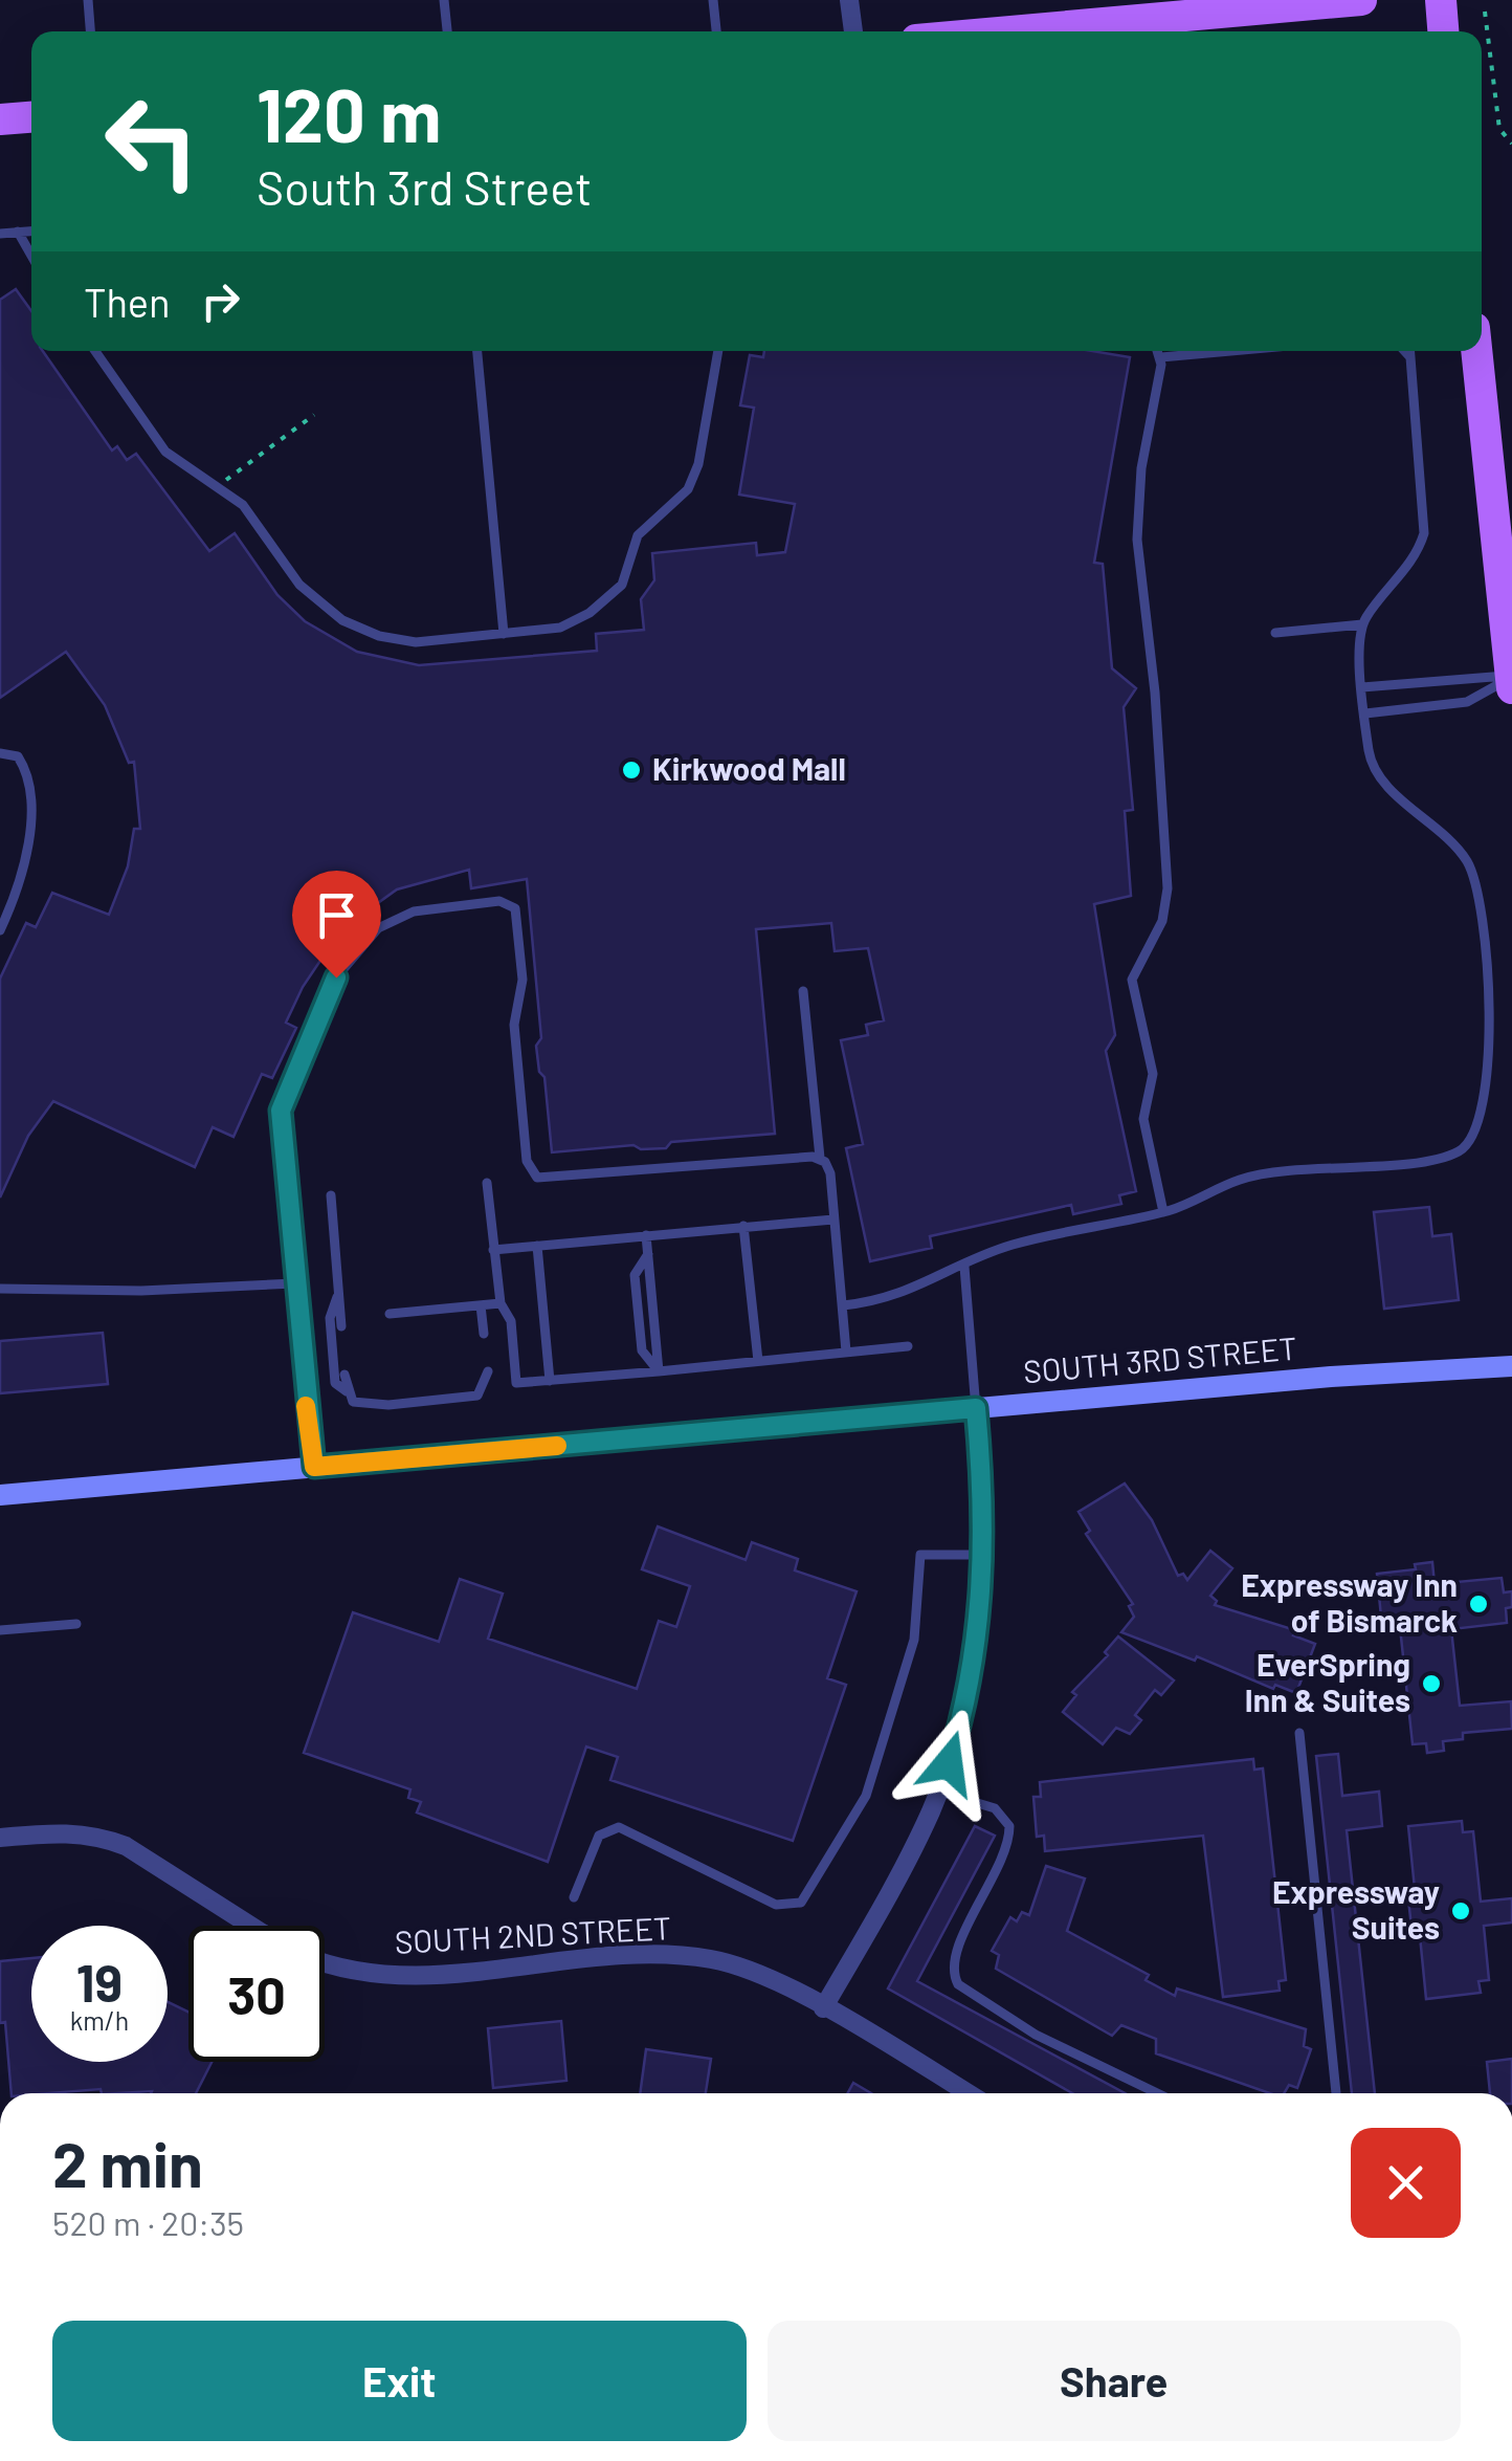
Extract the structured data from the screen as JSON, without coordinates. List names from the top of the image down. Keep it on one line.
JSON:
{"streets":{"street":["SOUTH 3RD STREET","SOUTH 2ND STREET"]},"places":["Kirkwood Mall","Expressway Inn of Bismarck","EverSpring Inn & Suites","Expressway Suites"],"page":{"turn":["120 m","South 3rd Street"],"then":"Then","speed":"19 km/h","limit":"30","heading":["2 min","520 m · 20:35"],"buttons":["Exit","Share"]}}
